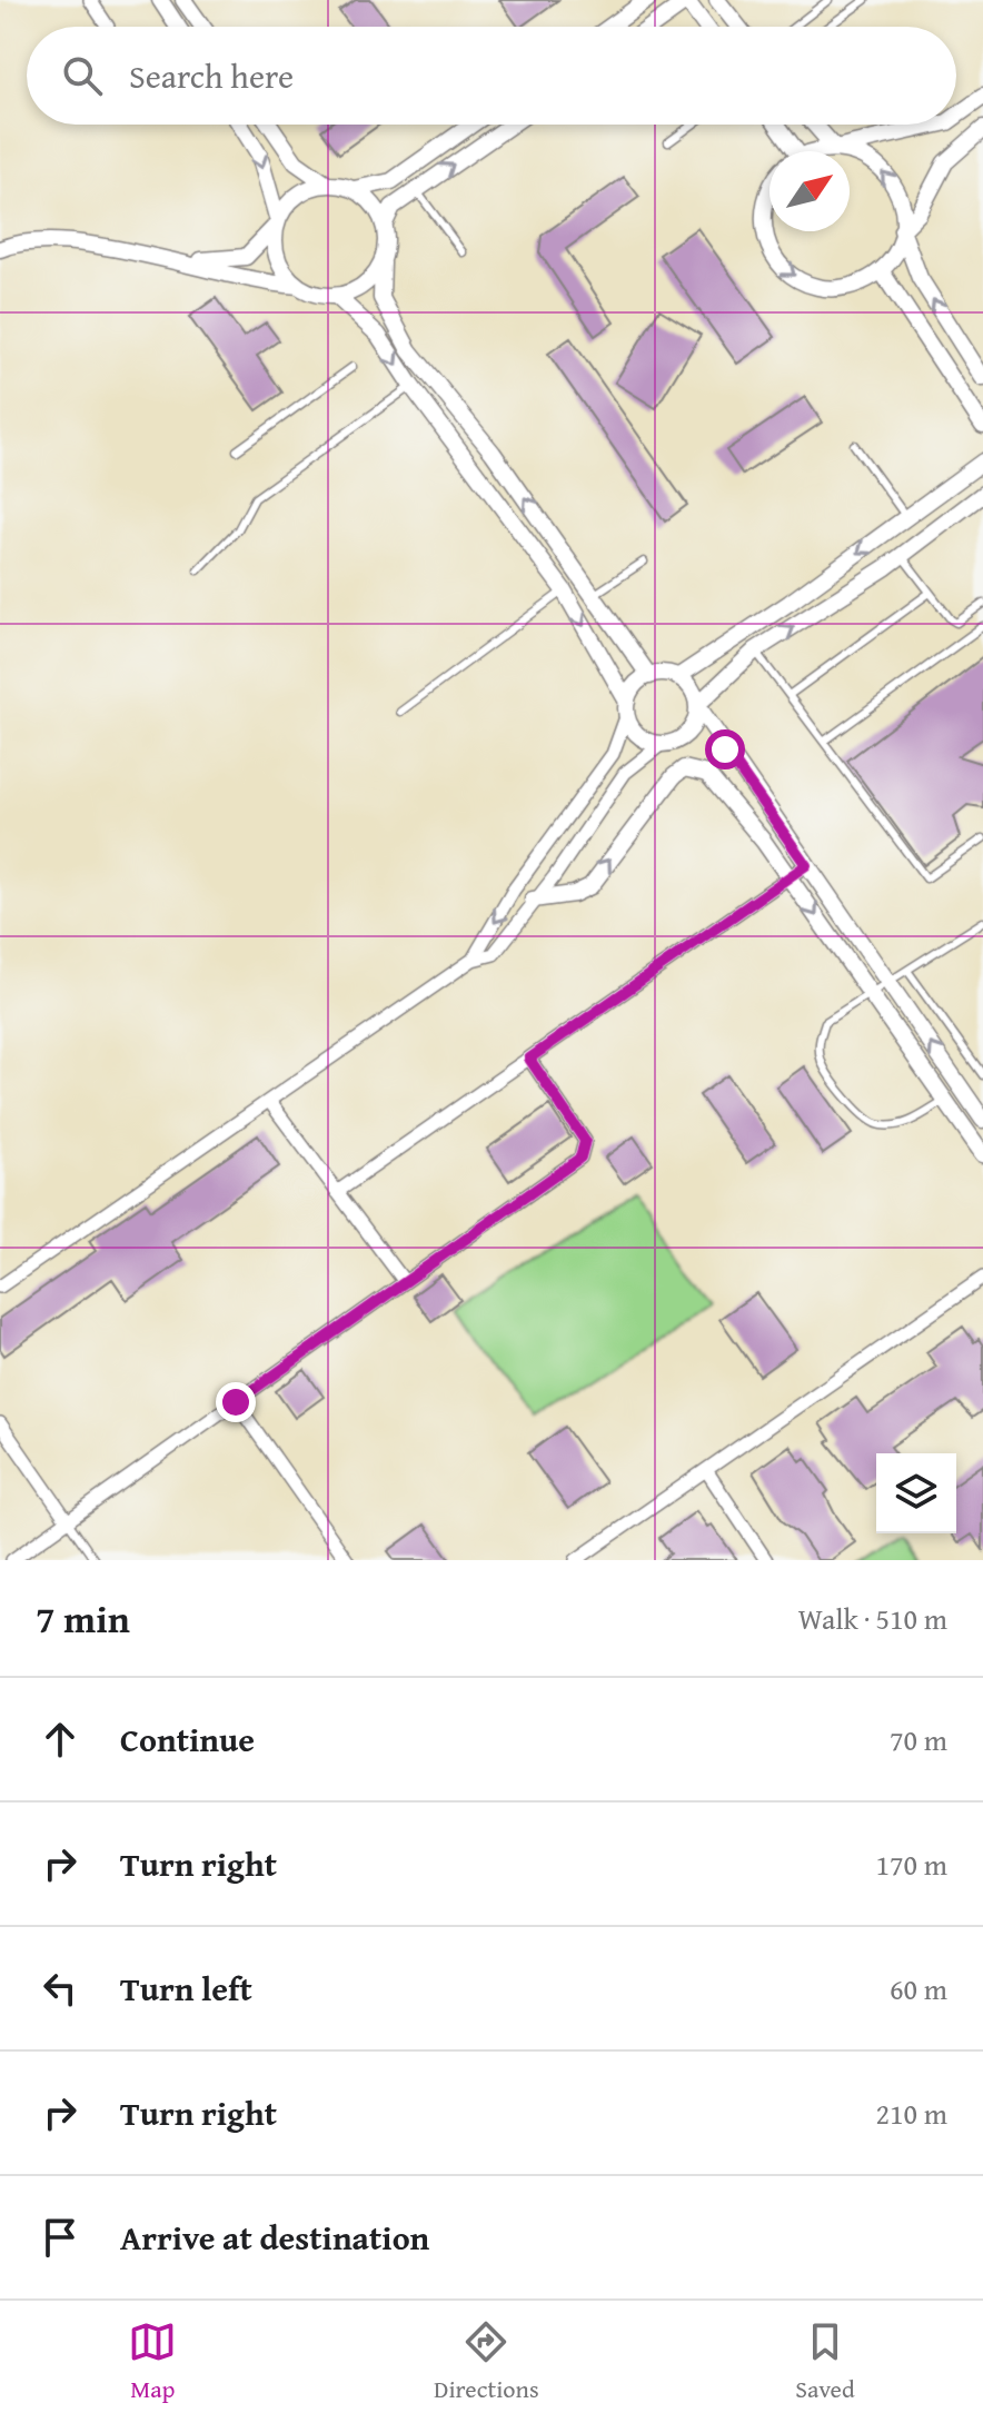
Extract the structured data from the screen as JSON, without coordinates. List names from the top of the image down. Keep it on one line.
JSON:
{"north":"top right","page":{"search":"Search here","heading":["7 min","Walk · 510 m"],"list":[["Continue","70 m"],["Turn right","170 m"],["Turn left","60 m"],["Turn right","210 m"],"Arrive at destination"],"nav":["Map","Directions","Saved"]}}
